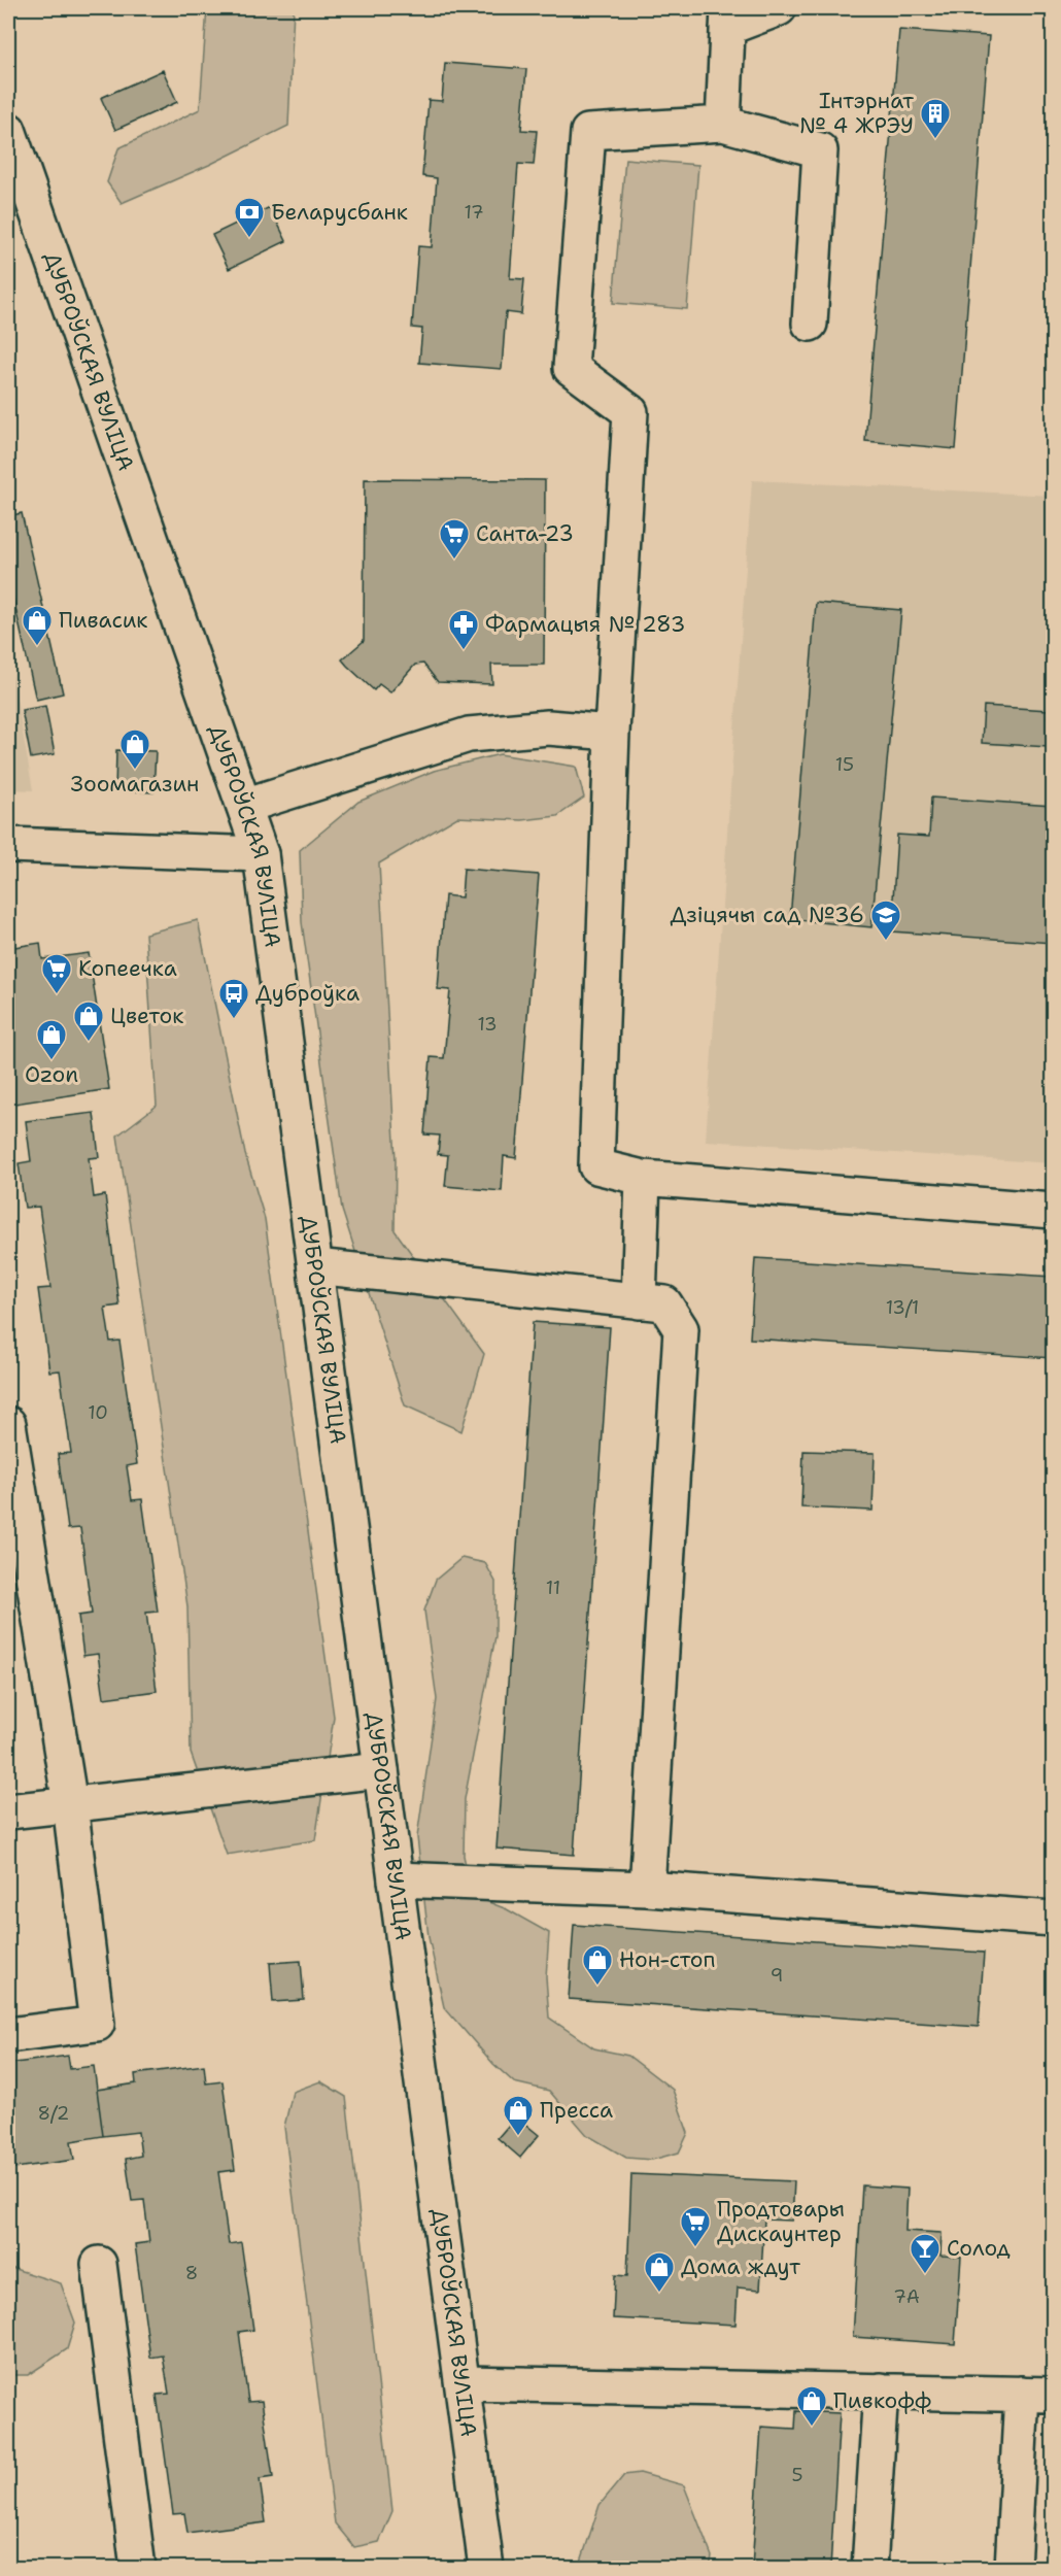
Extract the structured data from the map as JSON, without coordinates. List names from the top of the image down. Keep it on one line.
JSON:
{"streets":{"main road":["ДУБРОЎСКАЯ ВУЛІЦА"]},"places":{"building":["Інтэрнат № 4 ЖРЭУ"],"bank":["Беларусбанк"],"supermarket":["Санта-23","Копеечка","Продтовары Дискаунтер"],"shop":["Пивасик","Зоомагазин","Цветок","Ozon","Нон-стоп","Пресса","Дома ждут","Пивкофф"],"pharmacy":["Фармацыя № 283"],"school or university":["Дзіцячы сад №36"],"bus stop":["Дуброўка"],"bar":["Солод"]},"house_numbers":["17","15","13","13/1","10","11","9","8/2","8","7А","5"]}
